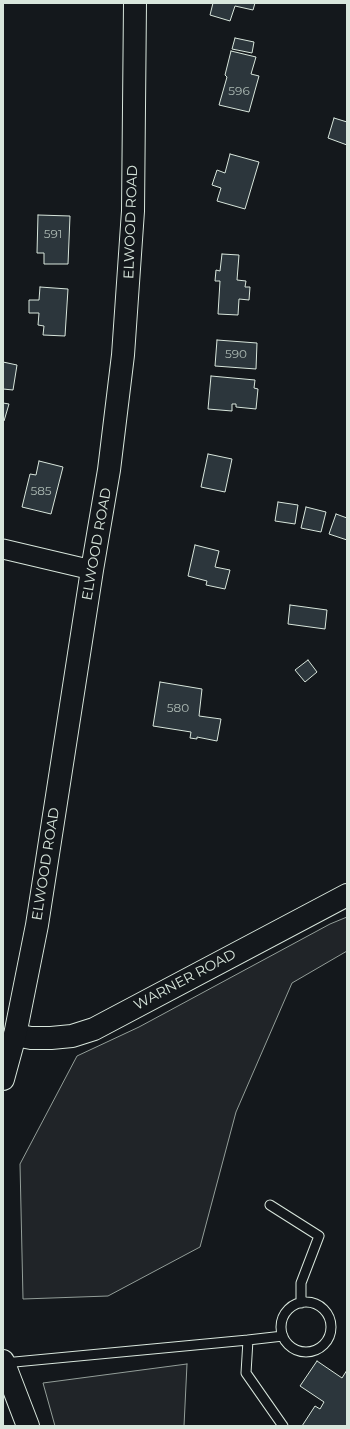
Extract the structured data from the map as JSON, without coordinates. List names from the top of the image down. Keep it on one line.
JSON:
{"streets":{"main road":["ELWOOD ROAD","WARNER ROAD"]},"crossings":[["ELWOOD ROAD","WARNER ROAD"]],"house_numbers":["596","591","590","585","580"]}
